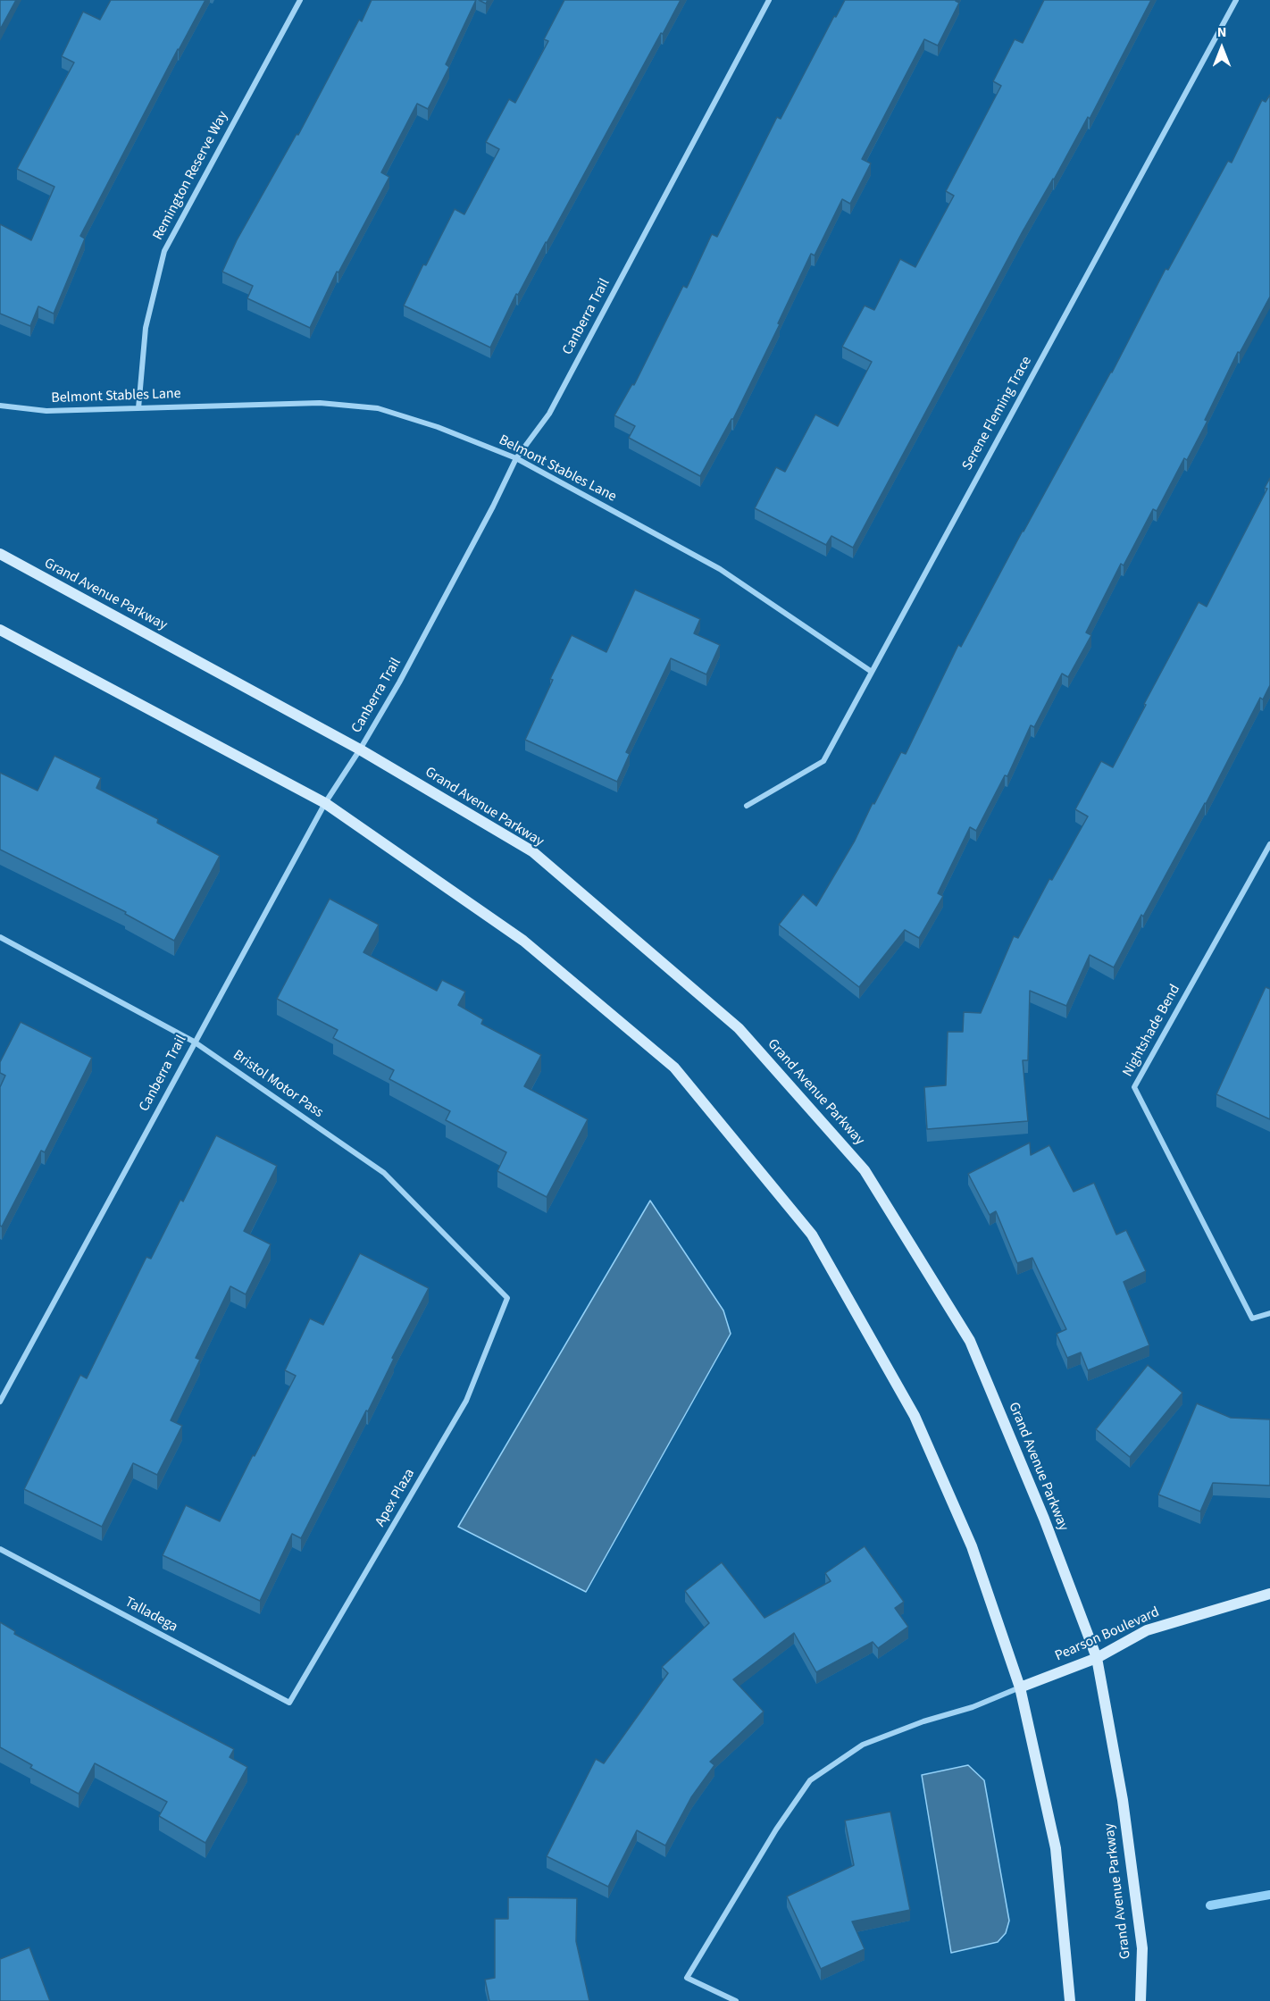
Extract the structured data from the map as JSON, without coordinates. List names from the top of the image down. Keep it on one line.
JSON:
{"streets":{"street":["Remington Reserve Way","Canberra Trail","Belmont Stables Lane","Serene Fleming Trace","Grand Avenue Parkway","Nightshade Bend","Bristol Motor Pass","Apex Plaza","Talladega","Pearson Boulevard"]},"crossings":[["Remington Reserve Way","Belmont Stables Lane"],["Canberra Trail","Belmont Stables Lane"],["Canberra Trail","Grand Avenue Parkway"],["Canberra Trail","Bristol Motor Pass"],["Belmont Stables Lane","Serene Fleming Trace"],["Grand Avenue Parkway","Pearson Boulevard"],["Bristol Motor Pass","Apex Plaza"],["Apex Plaza","Talladega"]],"north":"top"}
